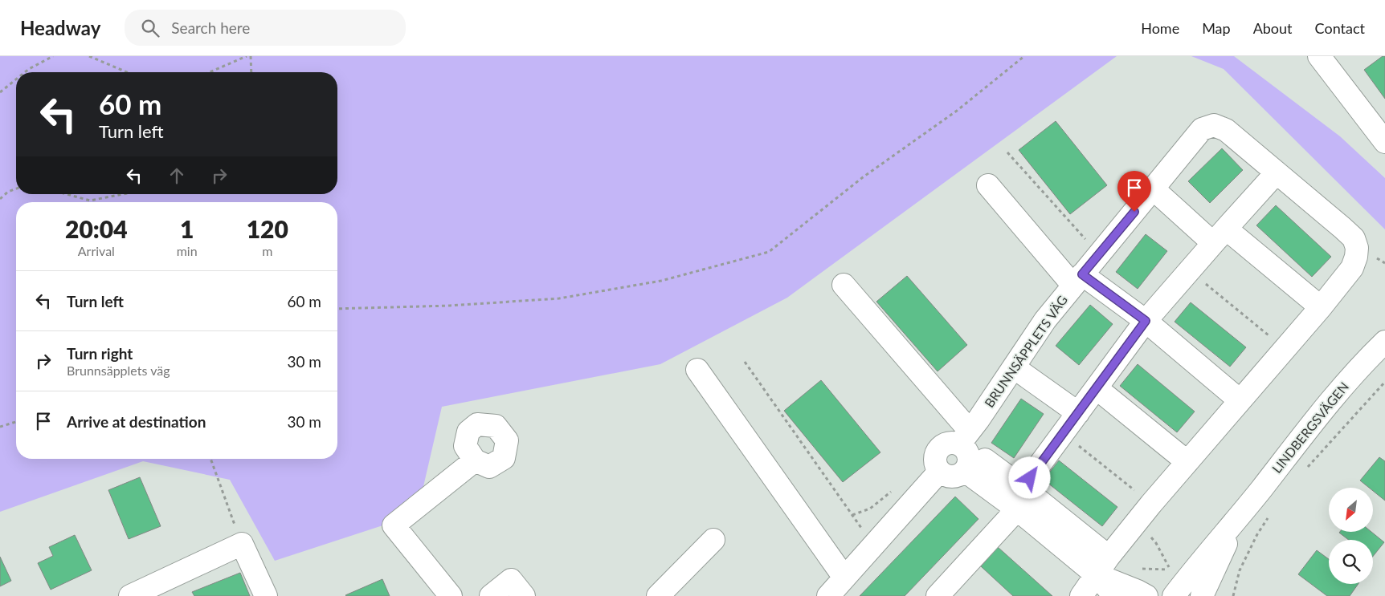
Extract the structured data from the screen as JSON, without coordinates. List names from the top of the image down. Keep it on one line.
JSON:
{"streets":{"street":["BRUNNSÄPPLETS VÄG","LINDBERGSVÄGEN"]},"north":"bottom left","page":{"header":"Headway","search":"Search here","nav":["Home","Map","About","Contact"],"turn":["60 m","Turn left"],"eta":["20:04","Arrival","1","min","120","m"],"list":[{"name":"Turn left","value":"60 m"},{"name":"Turn right","note":"Brunnsäpplets väg","value":"30 m"},{"name":"Arrive at destination","value":"30 m"}]}}
